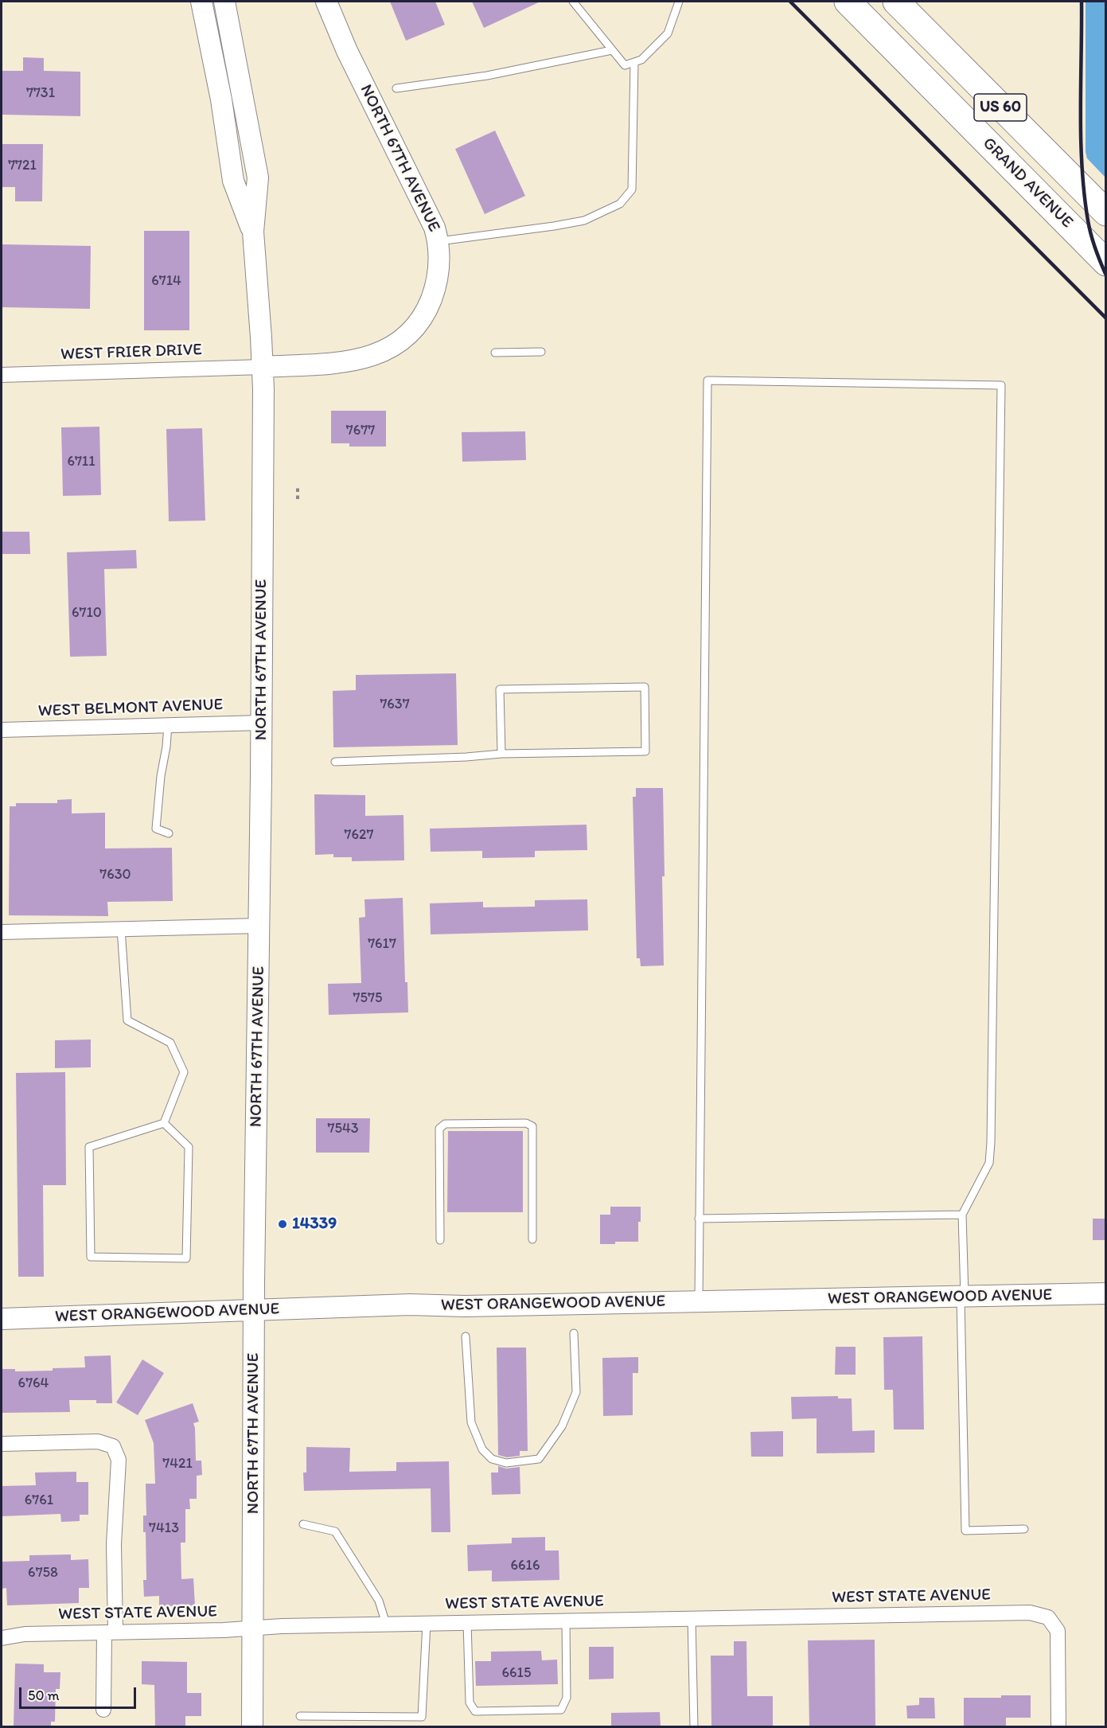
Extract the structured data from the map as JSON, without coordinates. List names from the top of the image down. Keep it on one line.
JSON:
{"streets":{"highway":["US 60","GRAND AVENUE"],"main road":["NORTH 67TH AVENUE","WEST ORANGEWOOD AVENUE"],"street":["WEST FRIER DRIVE","WEST BELMONT AVENUE","WEST STATE AVENUE"]},"crossings":[["NORTH 67TH AVENUE","WEST FRIER DRIVE"],["NORTH 67TH AVENUE","WEST BELMONT AVENUE"],["NORTH 67TH AVENUE","WEST ORANGEWOOD AVENUE"],["NORTH 67TH AVENUE","WEST STATE AVENUE"]],"places":["14339"],"house_numbers":["7731","7721","6714","7677","6711","6710","7637","7627","7630","7617","7575","7543","6764","7421","6761","7413","6616","6758","6615"],"scale_bar":"50 m"}
